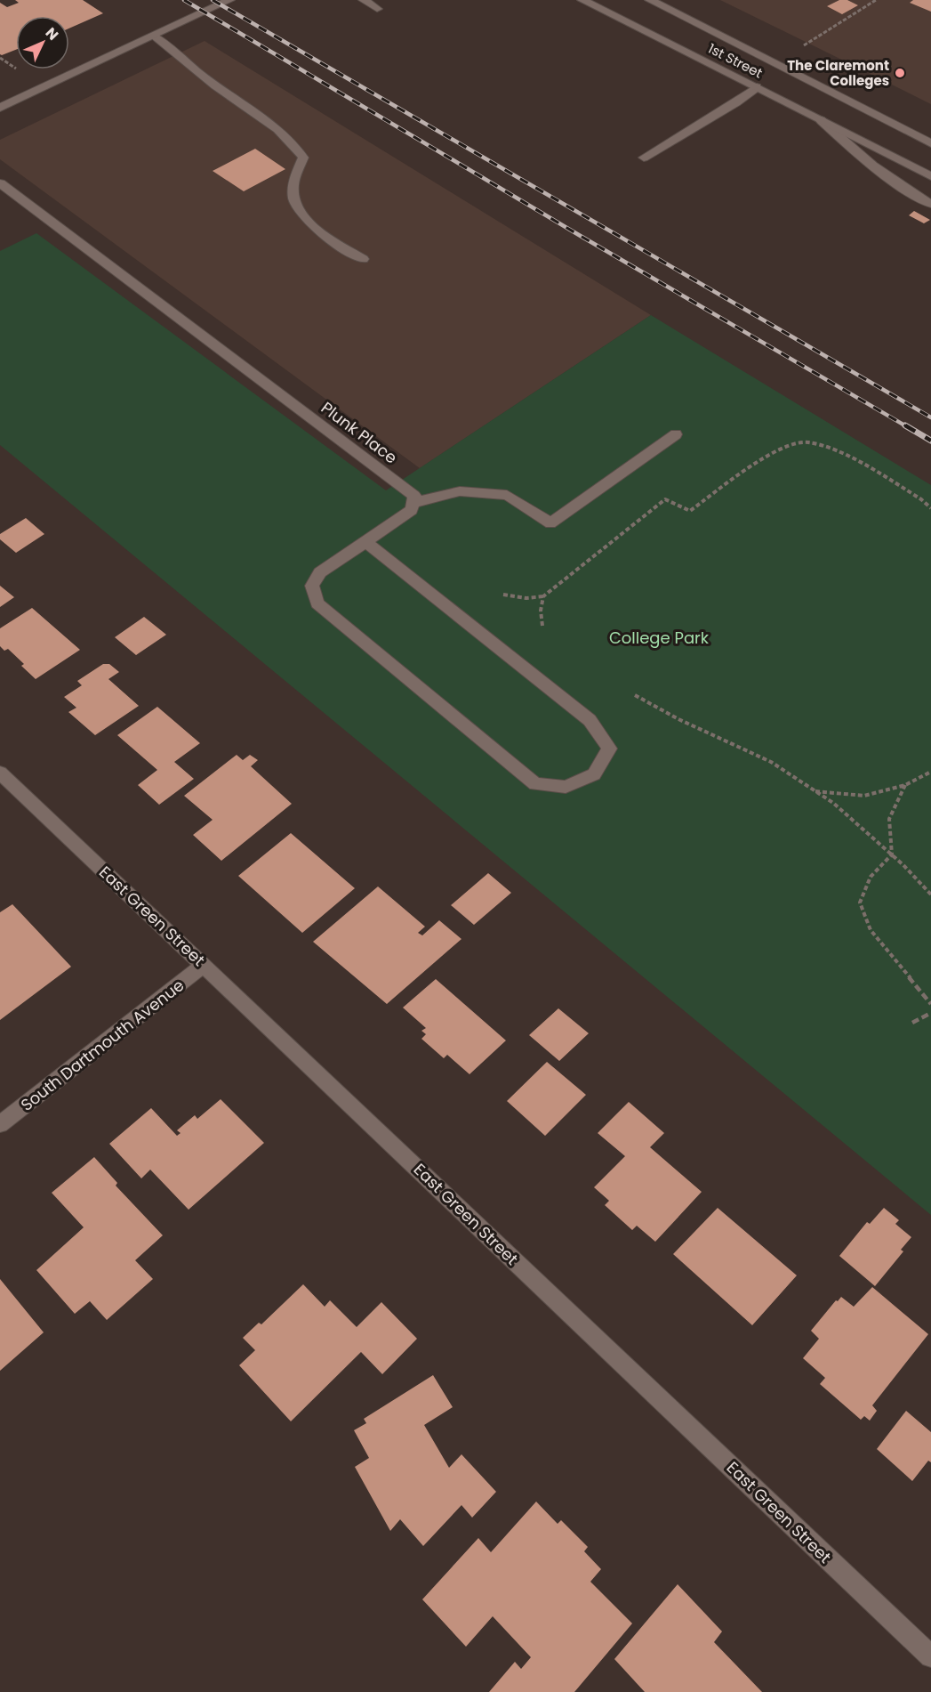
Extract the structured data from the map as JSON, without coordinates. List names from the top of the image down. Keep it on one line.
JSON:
{"streets":{"street":["1st Street","Plunk Place","East Green Street","South Dartmouth Avenue"]},"crossings":[["East Green Street","South Dartmouth Avenue"]],"parks":["College Park"],"places":["The Claremont Colleges"],"north":"top right"}
